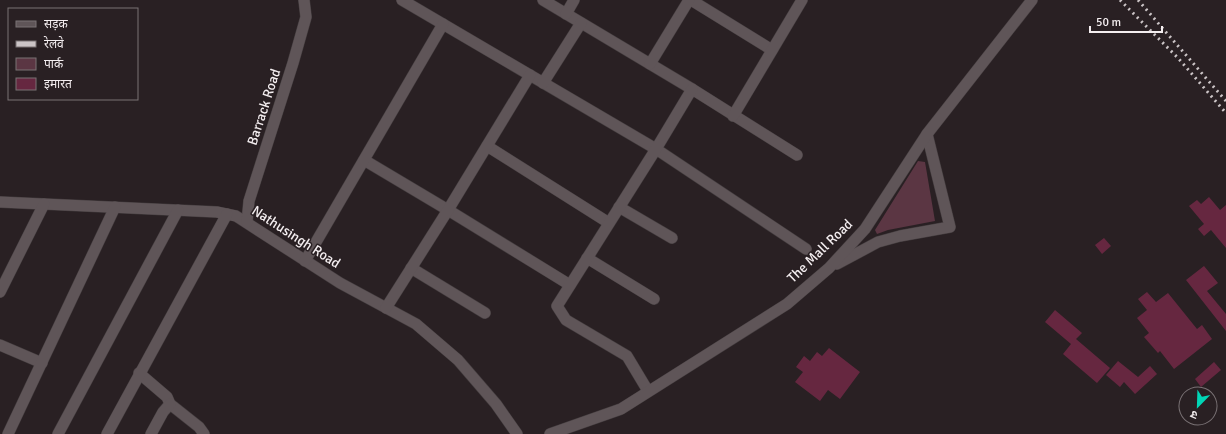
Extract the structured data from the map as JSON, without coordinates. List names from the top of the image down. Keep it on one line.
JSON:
{"streets":{"street":["Barrack Road","Nathusingh Road","The Mall Road"]},"crossings":[["Barrack Road","Nathusingh Road"]],"legend":["सड़क","रेलवे","पार्क","इमारत"],"scale_bar":"50 m","north":"bottom left"}
